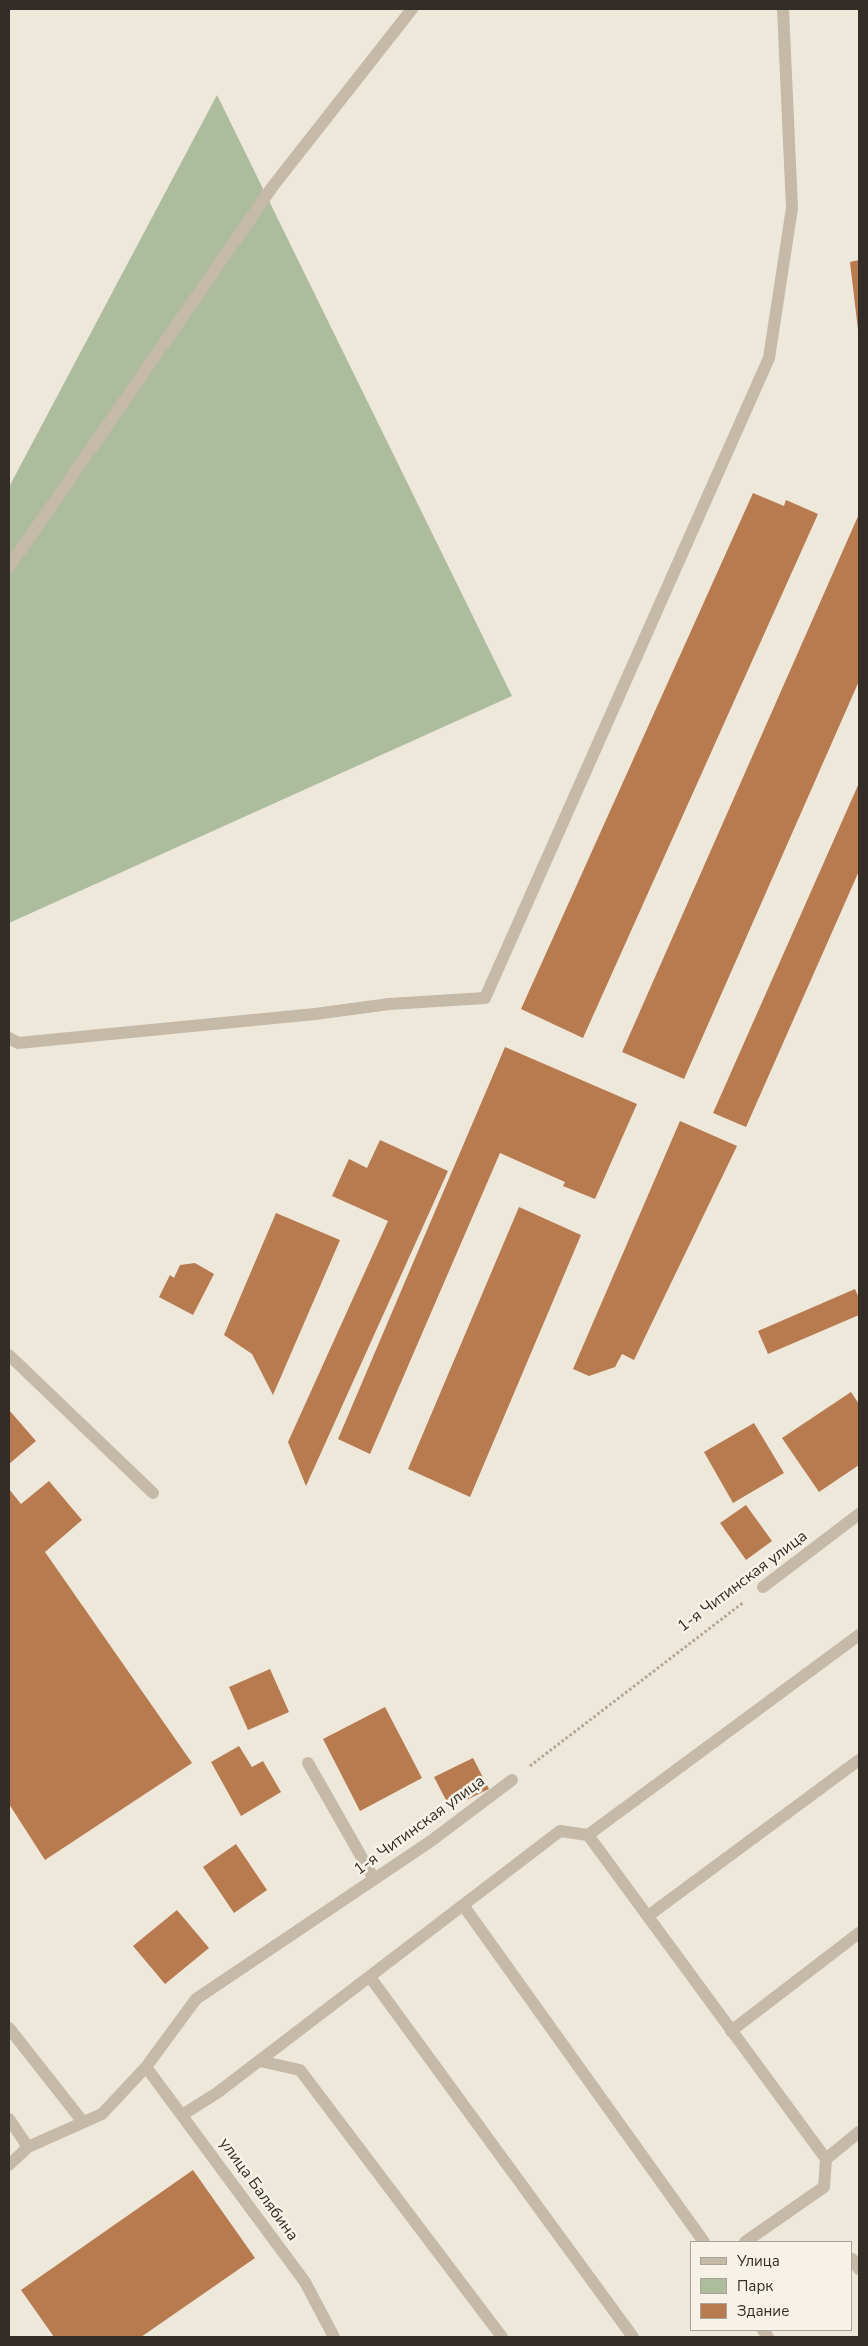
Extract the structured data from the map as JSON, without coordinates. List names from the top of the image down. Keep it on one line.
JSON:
{"streets":{"street":["1-я Читинская улица","улица Балябина"]},"crossings":[["1-я Читинская улица","улица Балябина"]],"legend":["Улица","Парк","Здание"]}
